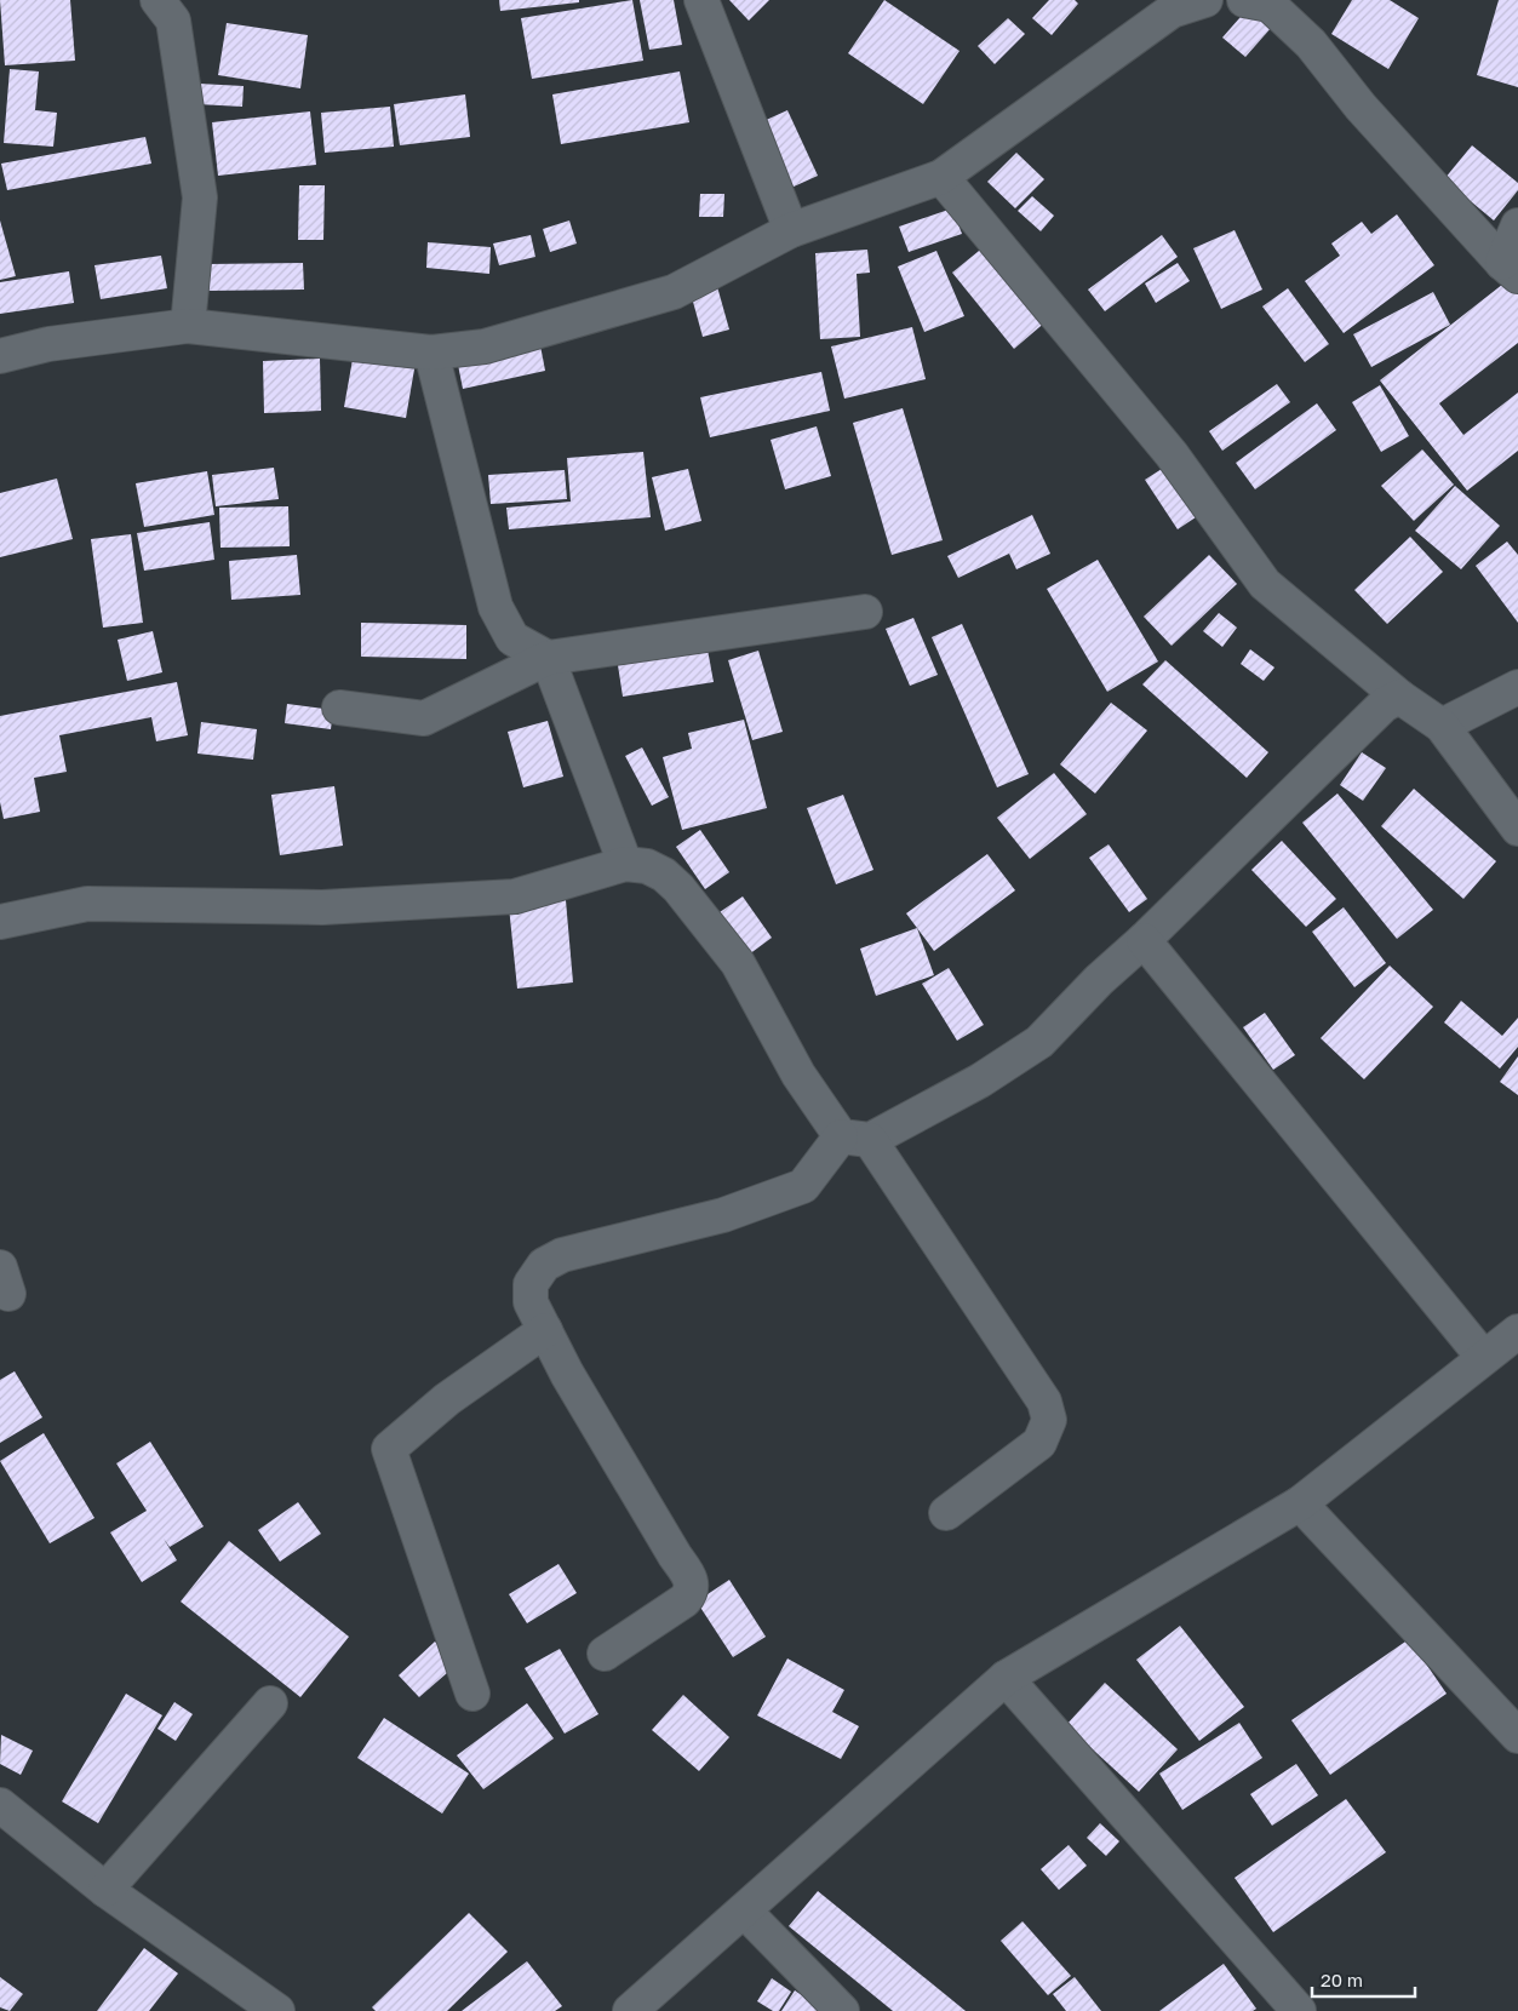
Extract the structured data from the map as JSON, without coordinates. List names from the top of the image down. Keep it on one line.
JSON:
{"scale_bar":"20 m"}
